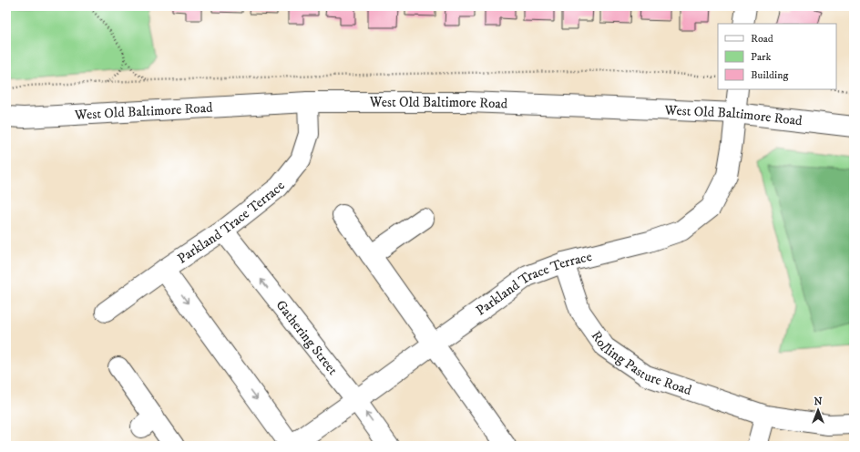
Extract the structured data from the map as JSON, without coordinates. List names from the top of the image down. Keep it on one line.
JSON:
{"streets":{"street":["West Old Baltimore Road","Parkland Trace Terrace","Gathering Street","Rolling Pasture Road"]},"crossings":[["West Old Baltimore Road","Parkland Trace Terrace"],["Parkland Trace Terrace","Gathering Street"],["Parkland Trace Terrace","Rolling Pasture Road"]],"legend":["Road","Park","Building"],"north":"top"}
